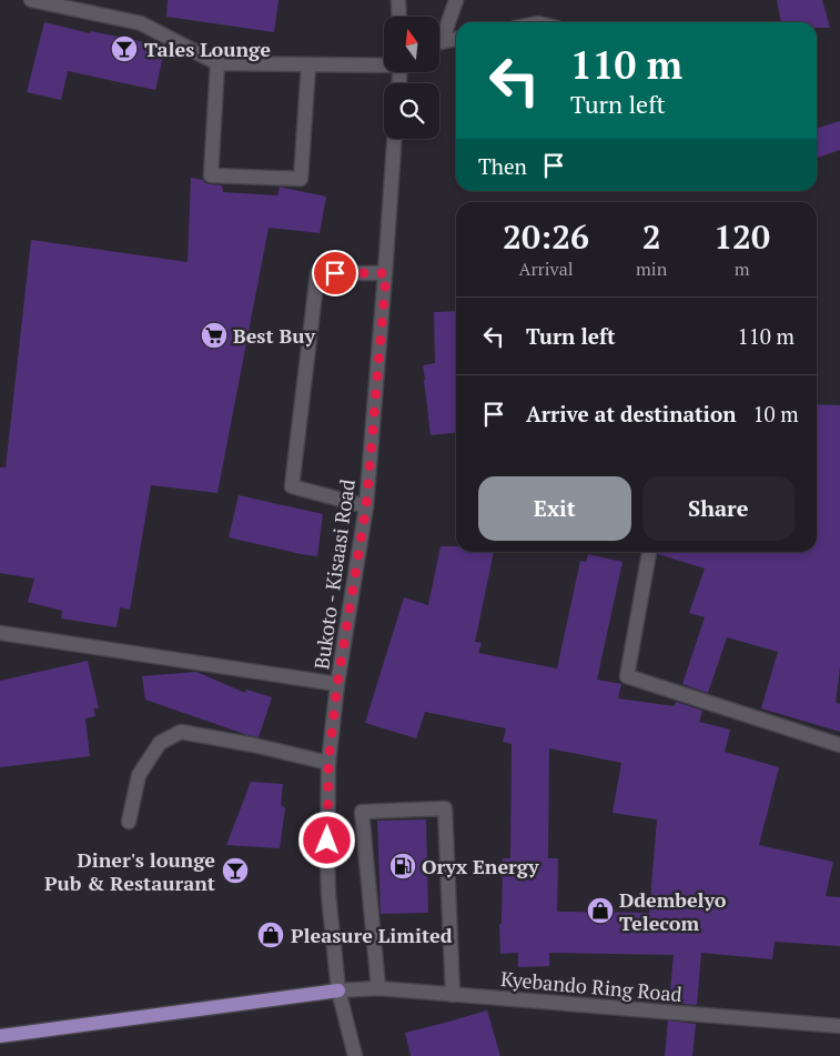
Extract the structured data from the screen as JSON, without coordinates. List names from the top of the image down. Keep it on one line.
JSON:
{"streets":{"main road":["Bukoto - Kisaasi Road","Kyebando Ring Road"]},"crossings":[["Bukoto - Kisaasi Road","Kyebando Ring Road"]],"places":{"bar":["Tales Lounge","Diner's lounge Pub & Restaurant"],"supermarket":["Best Buy"],"fuel station":["Oryx Energy"],"shop":["Ddembelyo Telecom","Pleasure Limited"]},"north":"top","page":{"turn":["110 m","Turn left"],"then":"Then","eta":["20:26","Arrival","2","min","120","m"],"list":[{"name":"Turn left","value":"110 m"},{"name":"Arrive at destination","value":"10 m"}],"buttons":["Exit","Share"]}}
